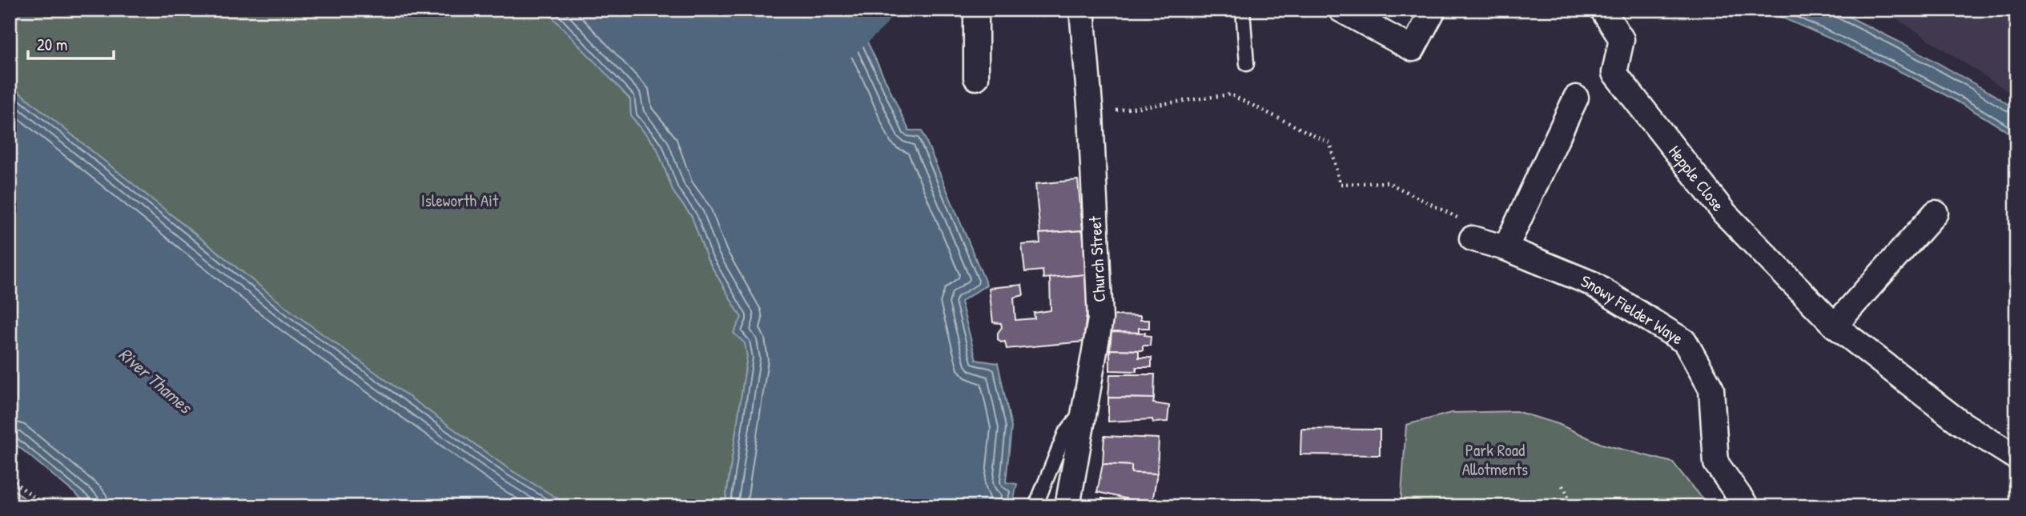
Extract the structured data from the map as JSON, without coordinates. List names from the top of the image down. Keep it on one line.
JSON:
{"streets":{"street":["Hepple Close","Church Street","Snowy Fielder Waye"]},"water":["River Thames"],"parks":["Isleworth Ait","Park Road Allotments"],"scale_bar":"20 m"}
